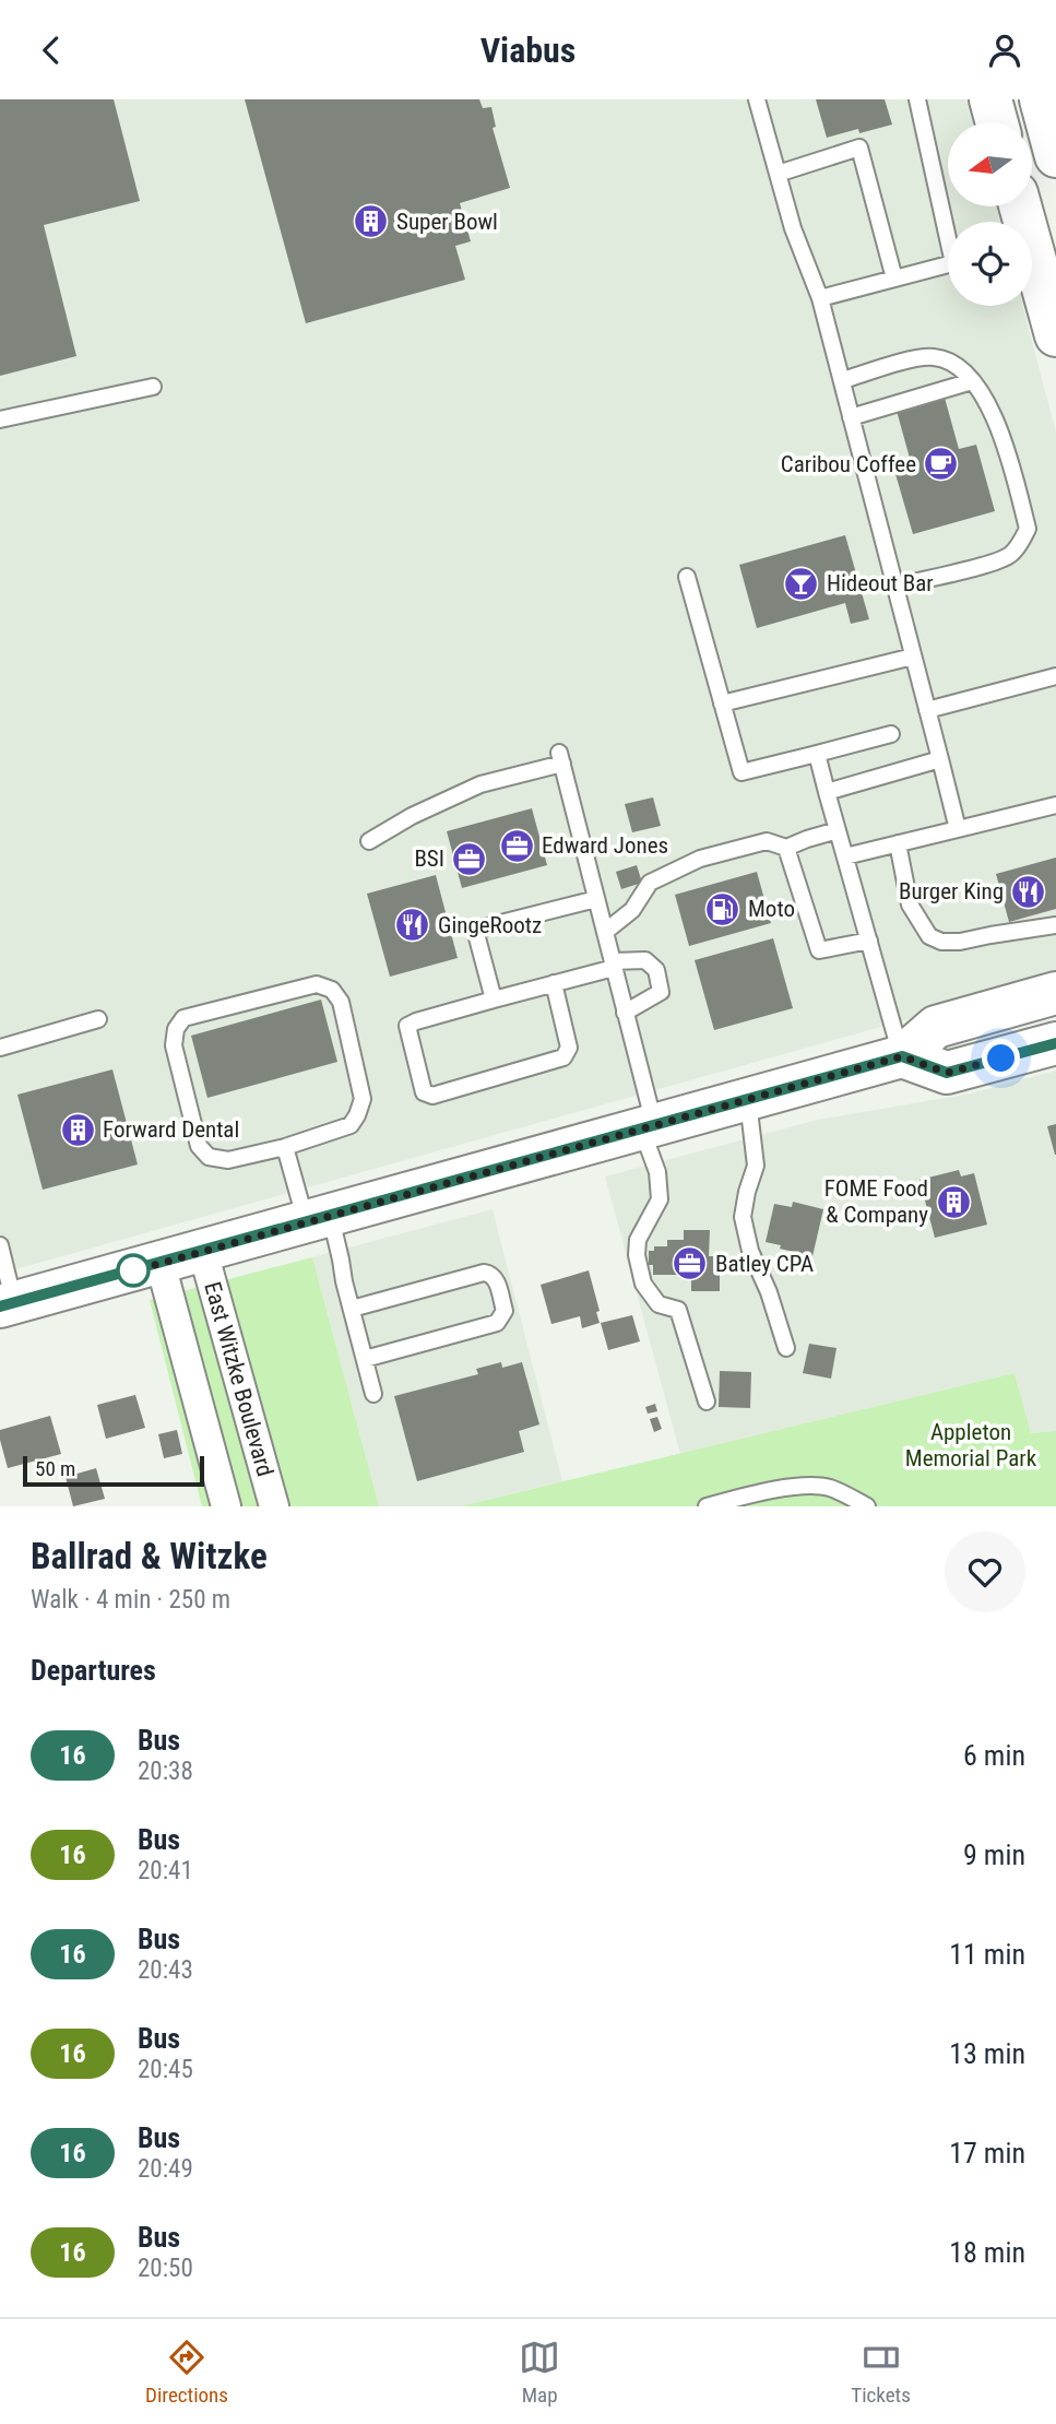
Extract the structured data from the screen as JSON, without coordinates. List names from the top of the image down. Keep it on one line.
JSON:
{"streets":{"street":["East Witzke Boulevard"]},"parks":["Appleton Memorial Park"],"places":{"building":["Super Bowl","Forward Dental","FOME Food & Company"],"cafe":["Caribou Coffee"],"bar":["Hideout Bar"],"office":["Edward Jones","BSI","Batley CPA"],"restaurant":["Burger King","GingeRootz"],"fuel station":["Moto"]},"lines":["bus line 16"],"scale_bar":"50 m","north":"left","page":{"header":"Viabus","scale":"50 m","heading":[["Ballrad & Witzke","Walk · 4 min · 250 m"],"Departures"],"list":[{"mark":"16","name":"Bus","note":"20:38","value":"6 min"},{"mark":"16","name":"Bus","note":"20:41","value":"9 min"},{"mark":"16","name":"Bus","note":"20:43","value":"11 min"},{"mark":"16","name":"Bus","note":"20:45","value":"13 min"},{"mark":"16","name":"Bus","note":"20:49","value":"17 min"},{"mark":"16","name":"Bus","note":"20:50","value":"18 min"}],"tabs":["Directions","Map","Tickets"]}}
